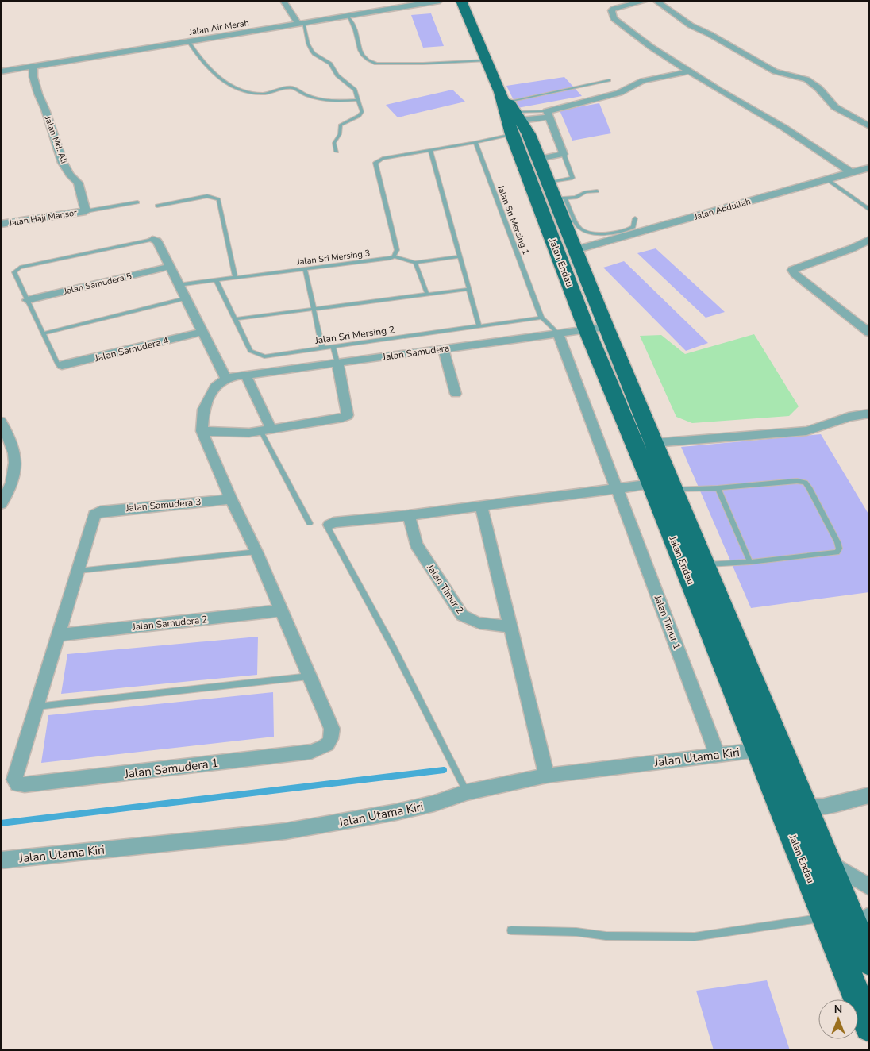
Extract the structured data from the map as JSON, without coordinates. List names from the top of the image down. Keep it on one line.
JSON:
{"streets":{"highway":["Jalan Endau"],"street":["Jalan Air Merah","Jalan Md. Ali","Jalan Abdullah","Jalan Haji Mansor","Jalan Samudera 5","Jalan Samudera 4","Jalan Samudera","Jalan Samudera 3","Jalan Timur 2","Jalan Timur 1","Jalan Samudera 2","Jalan Utama Kiri","Jalan Samudera 1"],"lane":["Jalan Sri Mersing 1","Jalan Sri Mersing 3","Jalan Sri Mersing 2"]},"crossings":[["Jalan Air Merah","Jalan Md. Ali"],["Jalan Md. Ali","Jalan Haji Mansor"],["Jalan Abdullah","Jalan Endau"],["Jalan Sri Mersing 1","Jalan Sri Mersing 2"],["Jalan Sri Mersing 1","Jalan Samudera"],["Jalan Sri Mersing 1","Jalan Timur 1"],["Jalan Sri Mersing 3","Jalan Sri Mersing 2"],["Jalan Endau","Jalan Samudera"],["Jalan Endau","Jalan Utama Kiri"],["Jalan Samudera","Jalan Timur 1"],["Jalan Timur 1","Jalan Utama Kiri"]],"north":"top"}
